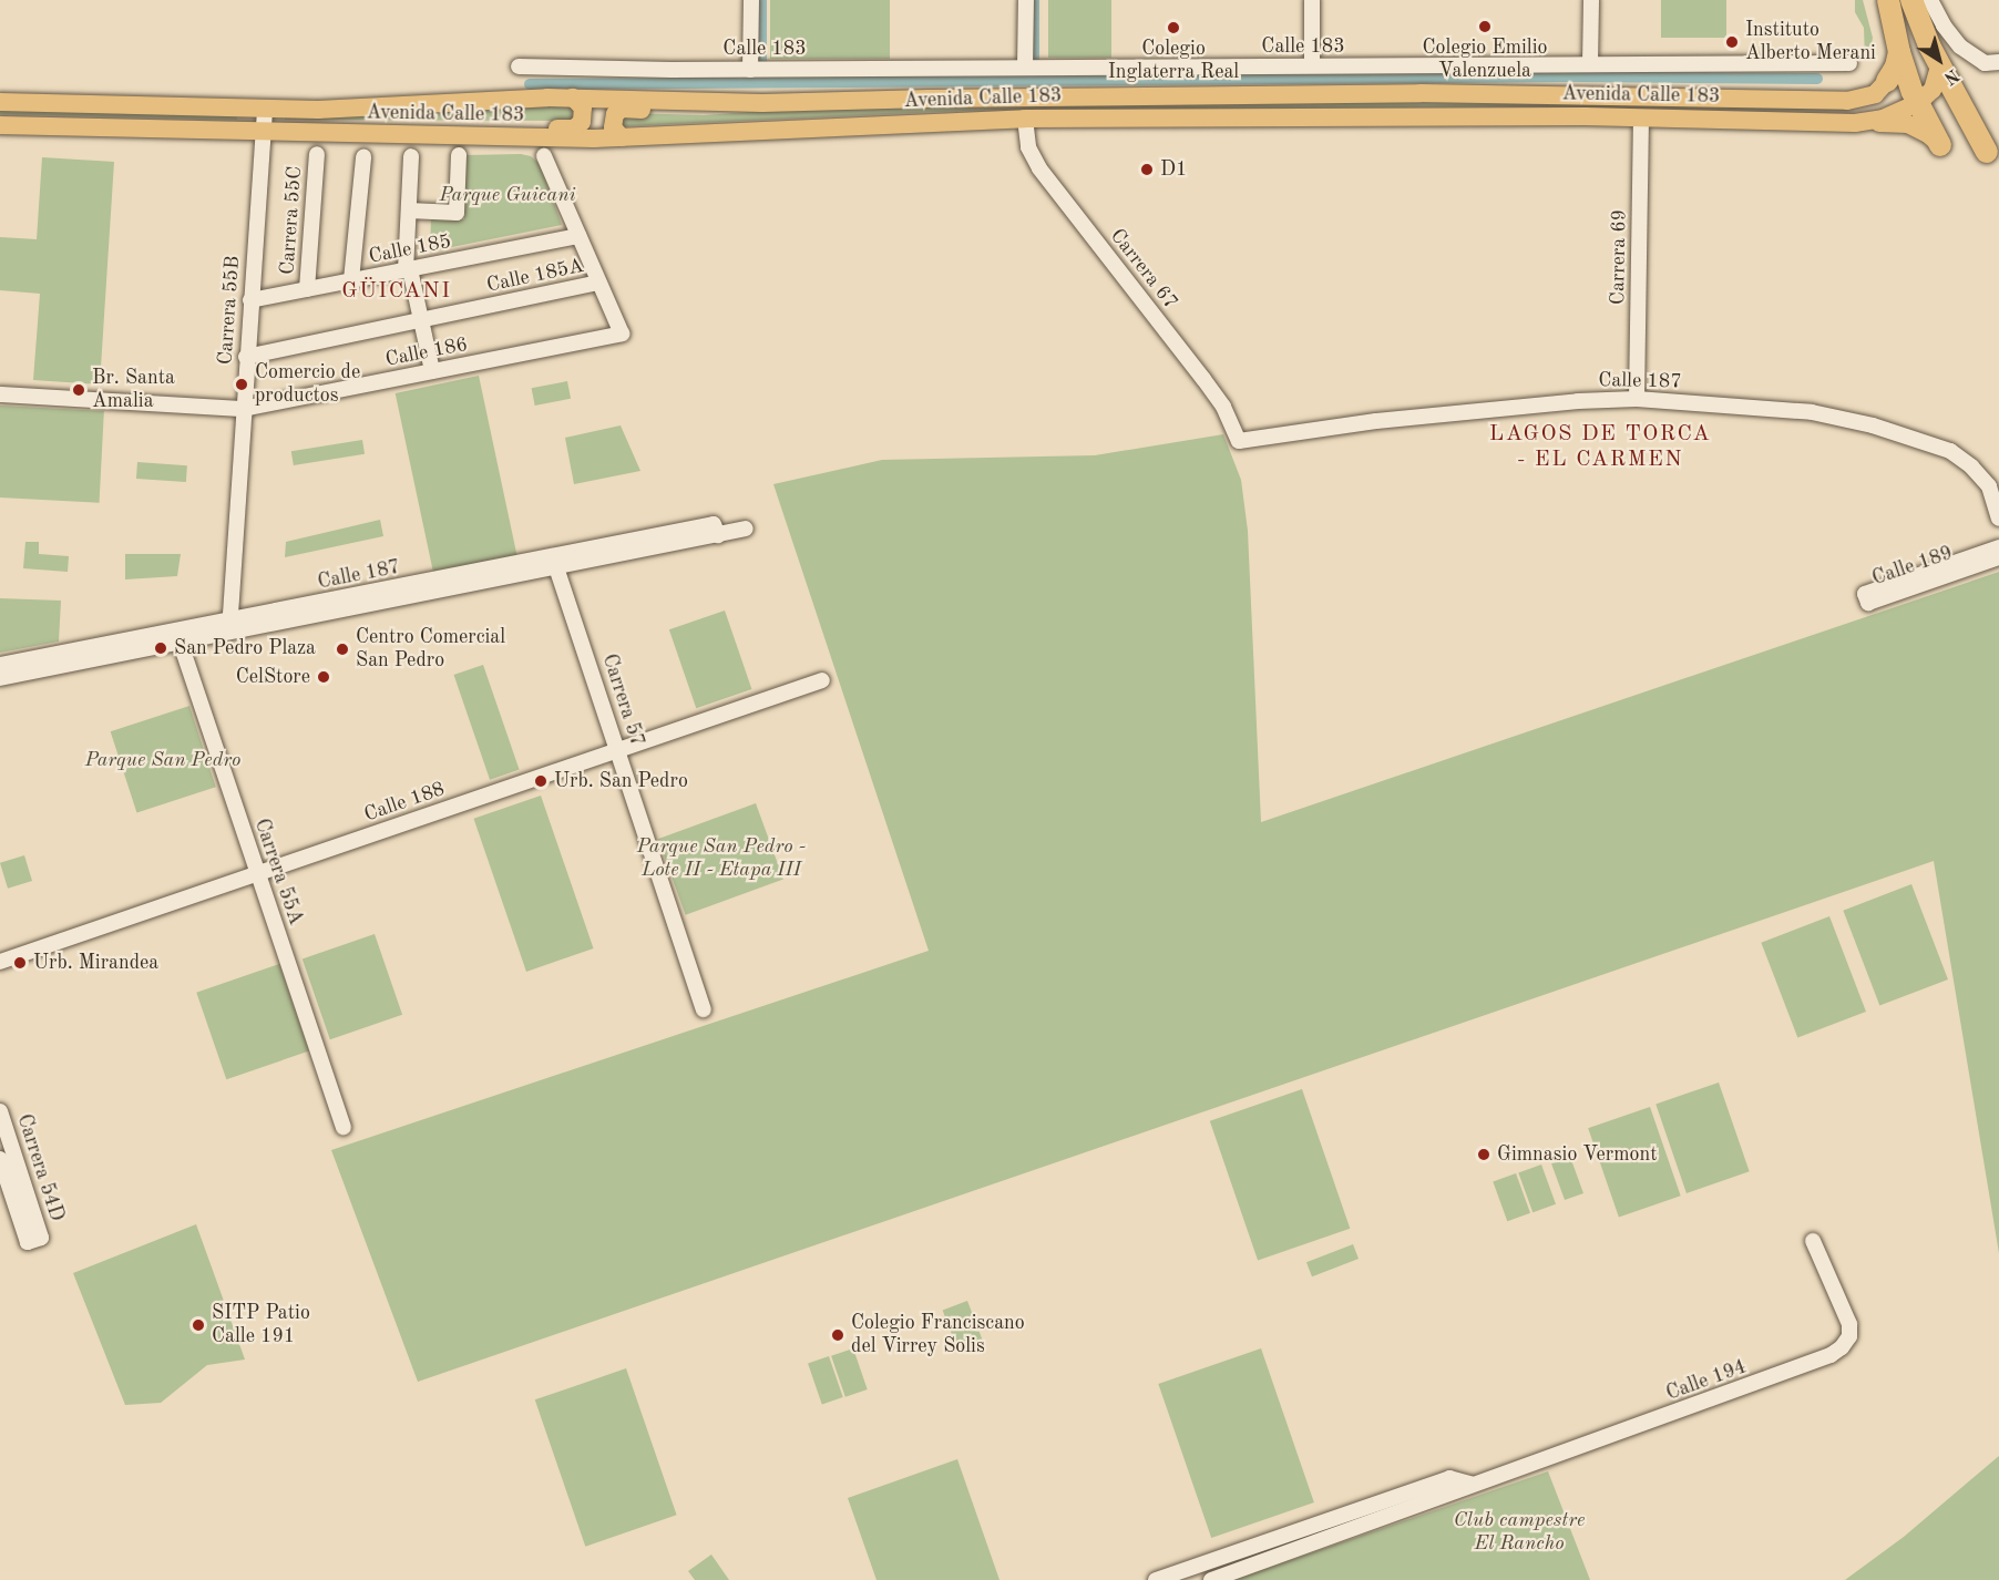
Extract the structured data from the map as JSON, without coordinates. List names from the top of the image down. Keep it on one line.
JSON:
{"streets":{"main road":["Avenida Calle 183"],"street":["Calle 183","Carrera 55C","Calle 185","Carrera 69","Carrera 67","Calle 185A","Carrera 55B","Calle 186","Calle 187","Calle 189","Carrera 57","Calle 188","Carrera 55A","Carrera 54D","Calle 194"]},"crossings":[["Avenida Calle 183","Carrera 69"],["Avenida Calle 183","Carrera 67"],["Avenida Calle 183","Carrera 55B"],["Carrera 55C","Calle 185"],["Calle 185","Carrera 55B"],["Carrera 69","Calle 187"],["Carrera 67","Calle 187"],["Calle 185A","Carrera 55B"],["Calle 185A","Calle 186"],["Carrera 55B","Calle 186"],["Carrera 55B","Calle 187"],["Calle 187","Carrera 57"],["Calle 187","Carrera 55A"],["Carrera 57","Calle 188"],["Calle 188","Carrera 55A"]],"districts":["GÜICANI","LAGOS DE TORCA - EL CARMEN"],"parks":["Parque Guicani","Parque San Pedro","Parque San Pedro - Lote II - Etapa III","Club campestre El Rancho"],"places":["Colegio Emilio Valenzuela","Colegio Inglaterra Real","Instituto Alberto Merani","D1","Comercio de productos","Br. Santa Amalia","San Pedro Plaza","Centro Comercial San Pedro","CelStore","Urb. San Pedro","Urb. Mirandea","Gimnasio Vermont","SITP Patio Calle 191","Colegio Franciscano del Virrey Solis"],"north":"bottom right"}
